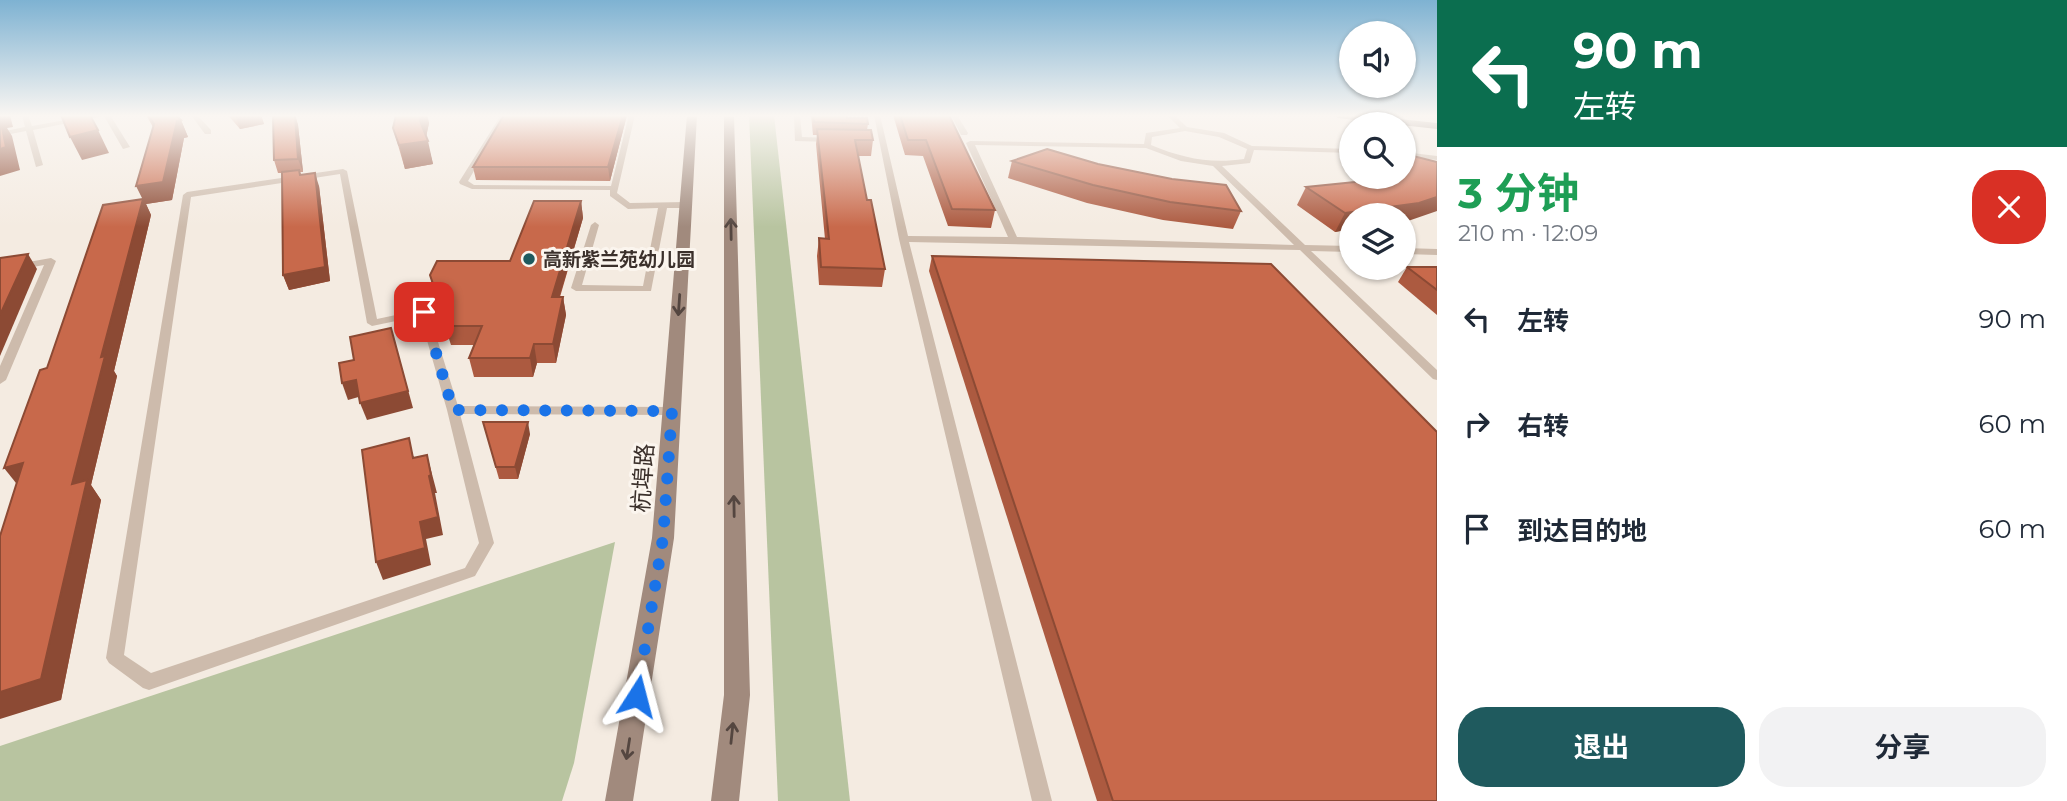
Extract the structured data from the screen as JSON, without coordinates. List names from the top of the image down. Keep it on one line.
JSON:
{"streets":{"main road":["杭埠路"]},"places":["高新紫兰苑幼儿园"],"page":{"turn":["90 m","左转"],"heading":["3 分钟","210 m · 12:09"],"list":[{"name":"左转","value":"90 m"},{"name":"右转","value":"60 m"},{"name":"到达目的地","value":"60 m"}],"buttons":["退出","分享"]}}
